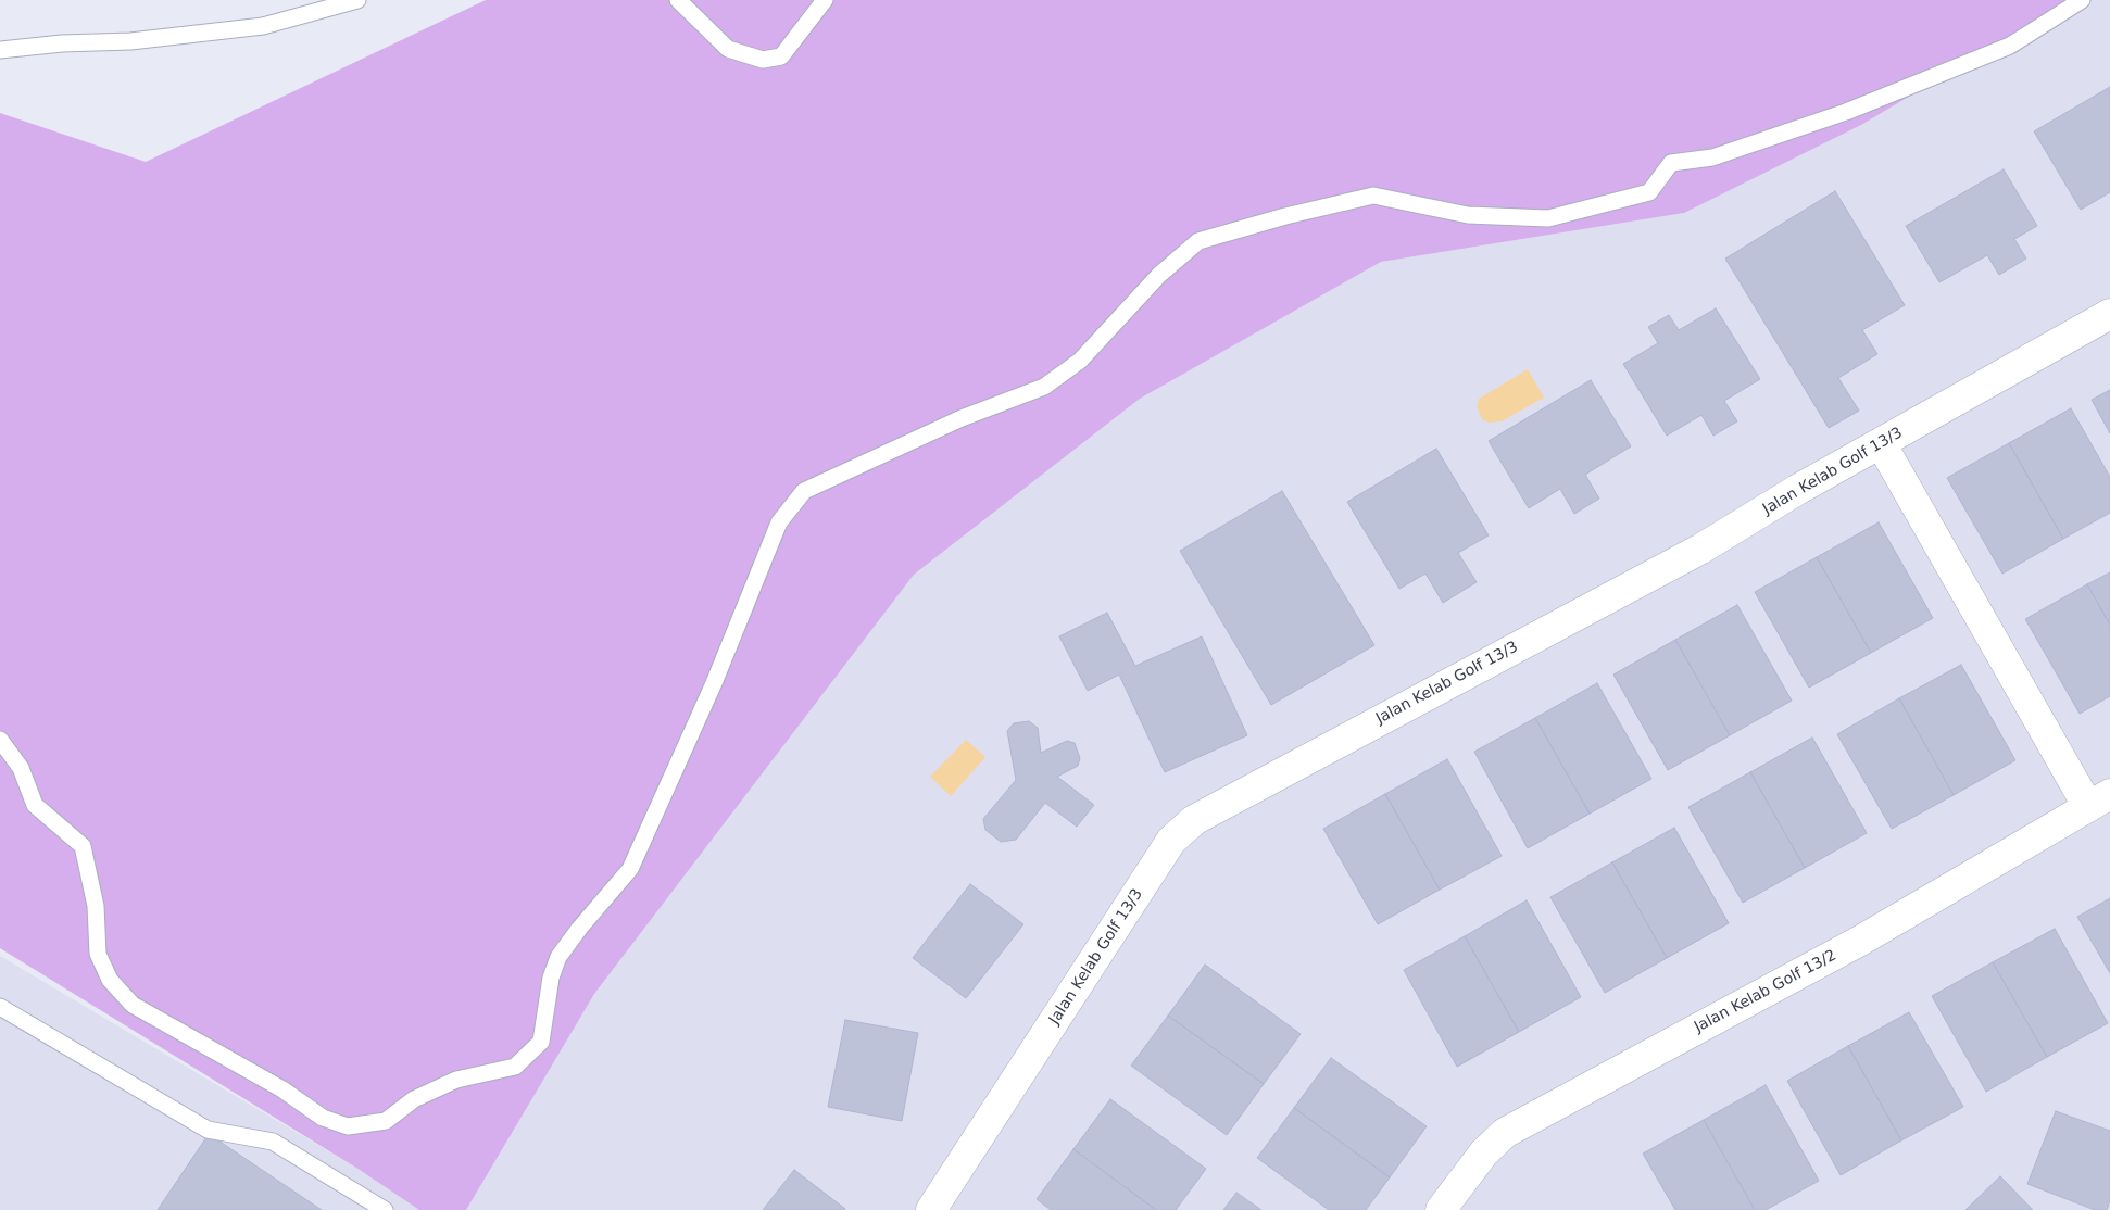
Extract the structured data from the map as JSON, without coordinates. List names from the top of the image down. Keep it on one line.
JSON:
{"streets":{"street":["Jalan Kelab Golf 13/3","Jalan Kelab Golf 13/2"]}}
